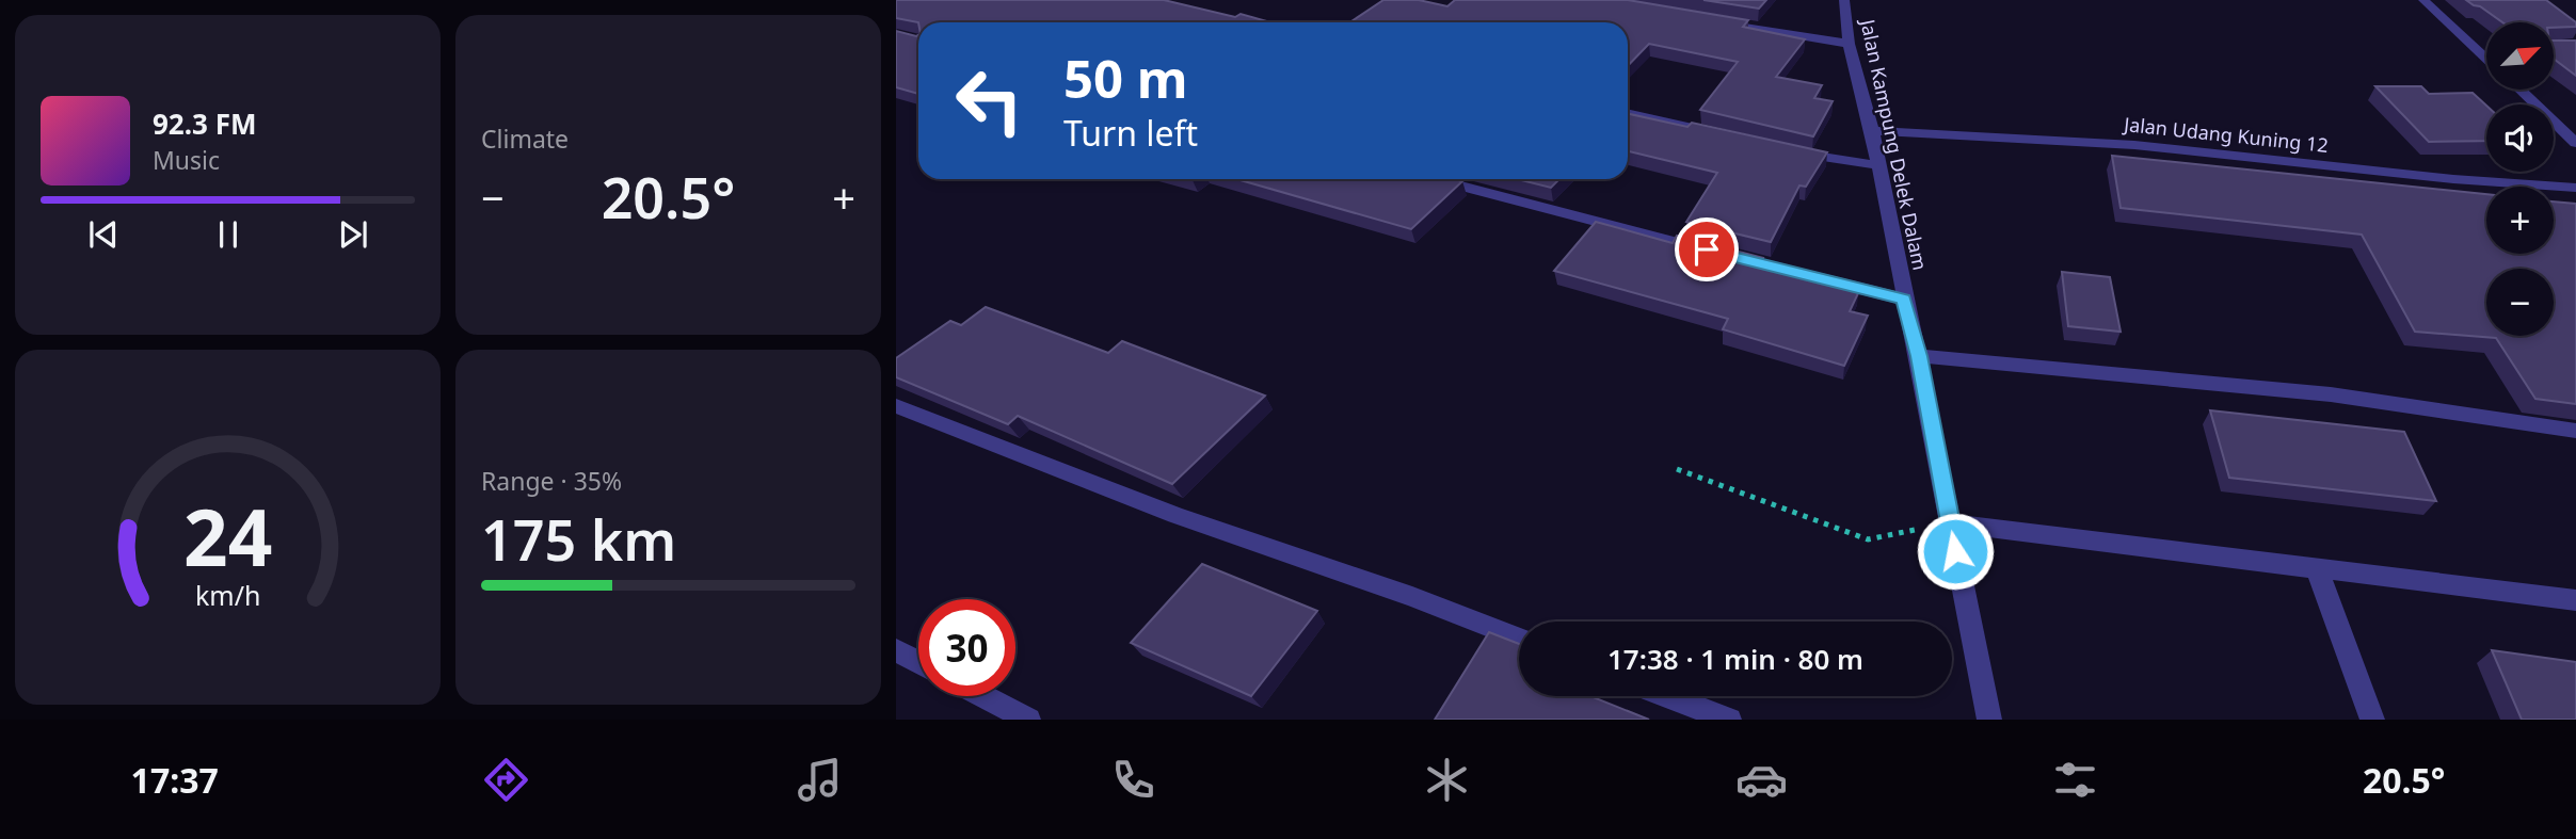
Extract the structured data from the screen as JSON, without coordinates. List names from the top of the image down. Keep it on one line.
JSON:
{"streets":{"street":["Jalan Udang Kuning 12","Jalan Kampung Delek Dalam"]},"crossings":[["Jalan Udang Kuning 12","Jalan Kampung Delek Dalam"]],"north":"top right","page":{"tile":["Climate",["Range · 35%","175 km"]],"map_buttons":["+","−"],"turn":["50 m","Turn left"],"song":["92.3 FM","Music"],"heat":["−","20.5°","+"],"limit":"30","trip":"17:38 · 1 min · 80 m","tabs":["17:37","20.5°"],"gauge":["24","km/h"]}}
